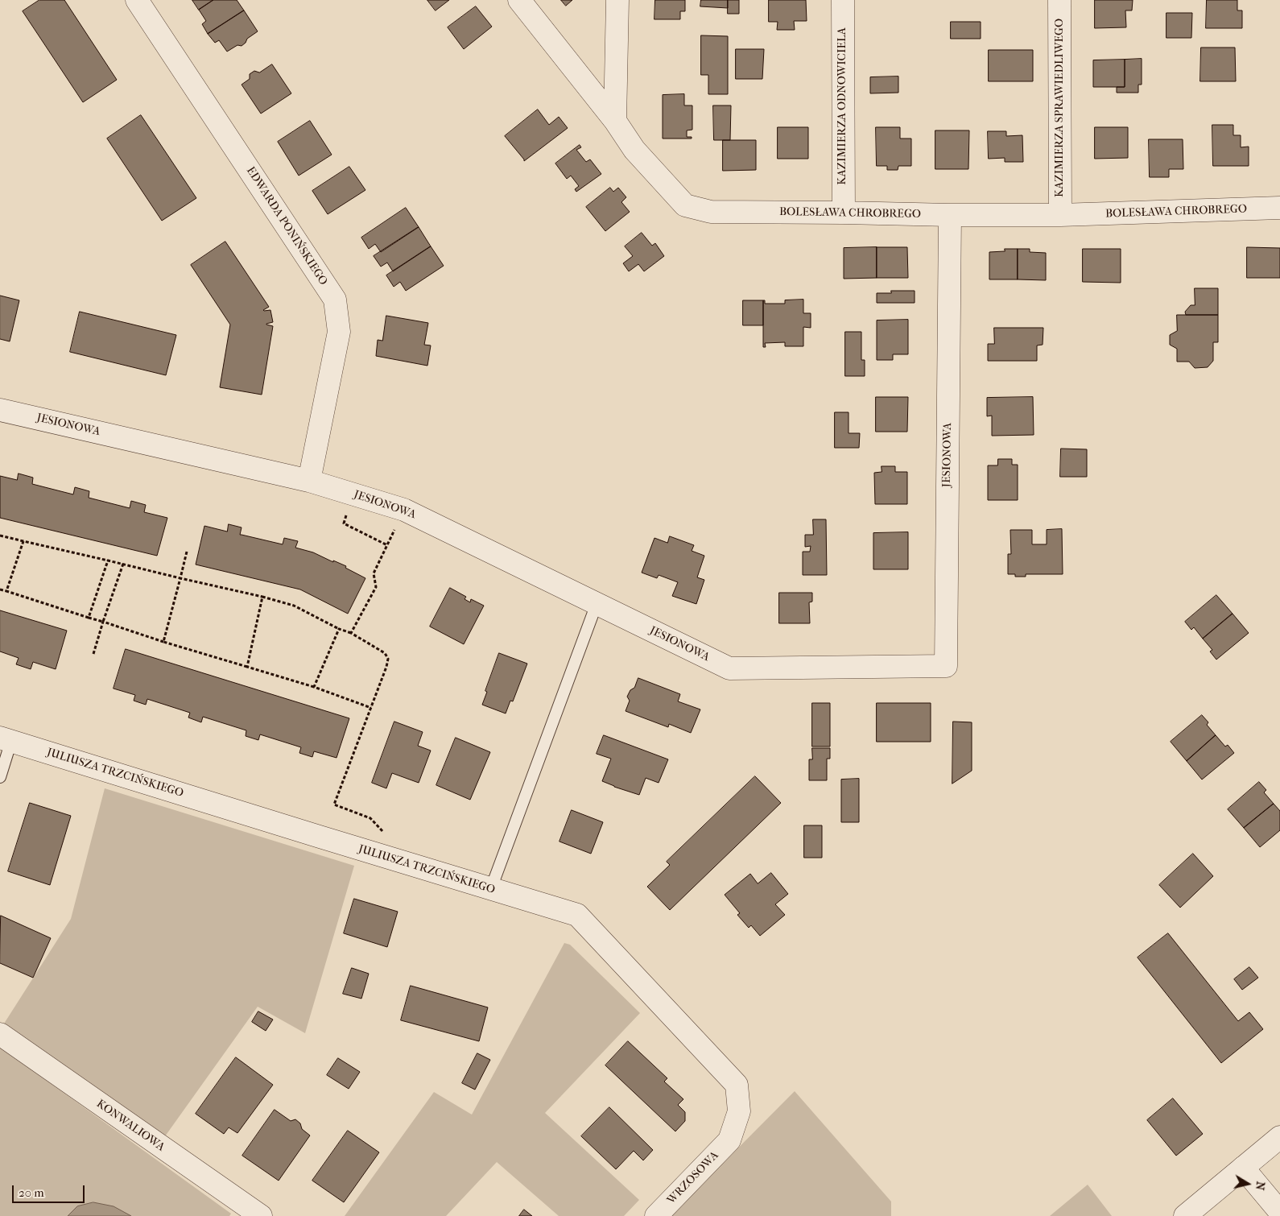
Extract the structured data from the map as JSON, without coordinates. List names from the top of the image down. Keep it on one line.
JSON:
{"streets":{"street":["KAZIMIERZA ODNOWICIELA","KAZIMIERZA SPRAWIEDLIWEGO","BOLESŁAWA CHROBREGO","EDWARDA PONIŃSKIEGO","JESIONOWA","JULIUSZA TRZCIŃSKIEGO","KONWALIOWA","WRZOSOWA"]},"crossings":[["KAZIMIERZA ODNOWICIELA","BOLESŁAWA CHROBREGO"],["KAZIMIERZA SPRAWIEDLIWEGO","BOLESŁAWA CHROBREGO"],["BOLESŁAWA CHROBREGO","JESIONOWA"],["EDWARDA PONIŃSKIEGO","JESIONOWA"],["JULIUSZA TRZCIŃSKIEGO","WRZOSOWA"]],"scale_bar":"20 m","north":"right"}
